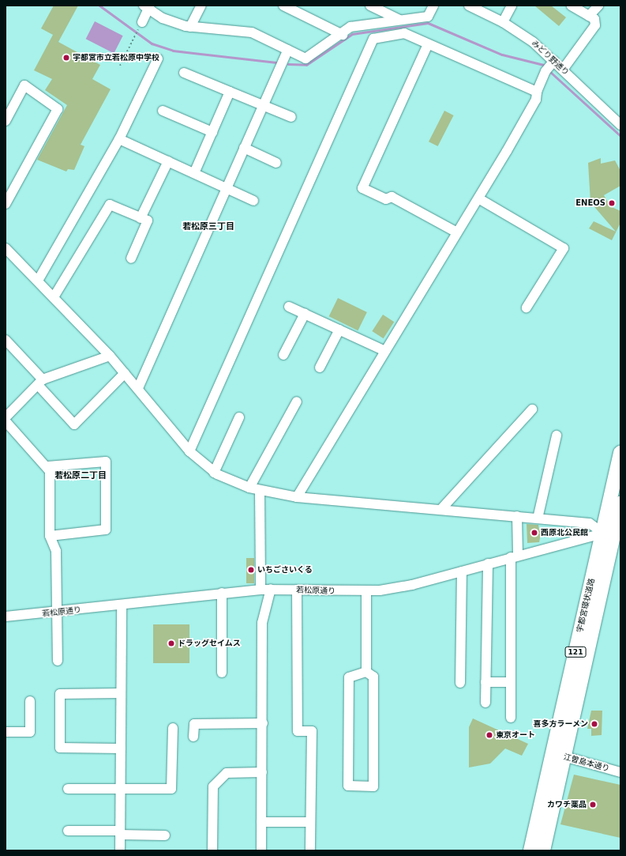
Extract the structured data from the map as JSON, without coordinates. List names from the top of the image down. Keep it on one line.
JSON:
{"streets":{"highway":["宇都宮環状道路","121"],"street":["みどり野通り","若松原通り","江曽島本通り"]},"crossings":[["若松原通り","宇都宮環状道路"],["宇都宮環状道路","江曽島本通り"]],"districts":["若松原三丁目","若松原二丁目"],"places":["宇都宮市立若松原中学校","ENEOS","西原北公民館","いちごさいくる","ドラッグセイムス","喜多方ラーメン","東京オート","カワチ薬品"]}
